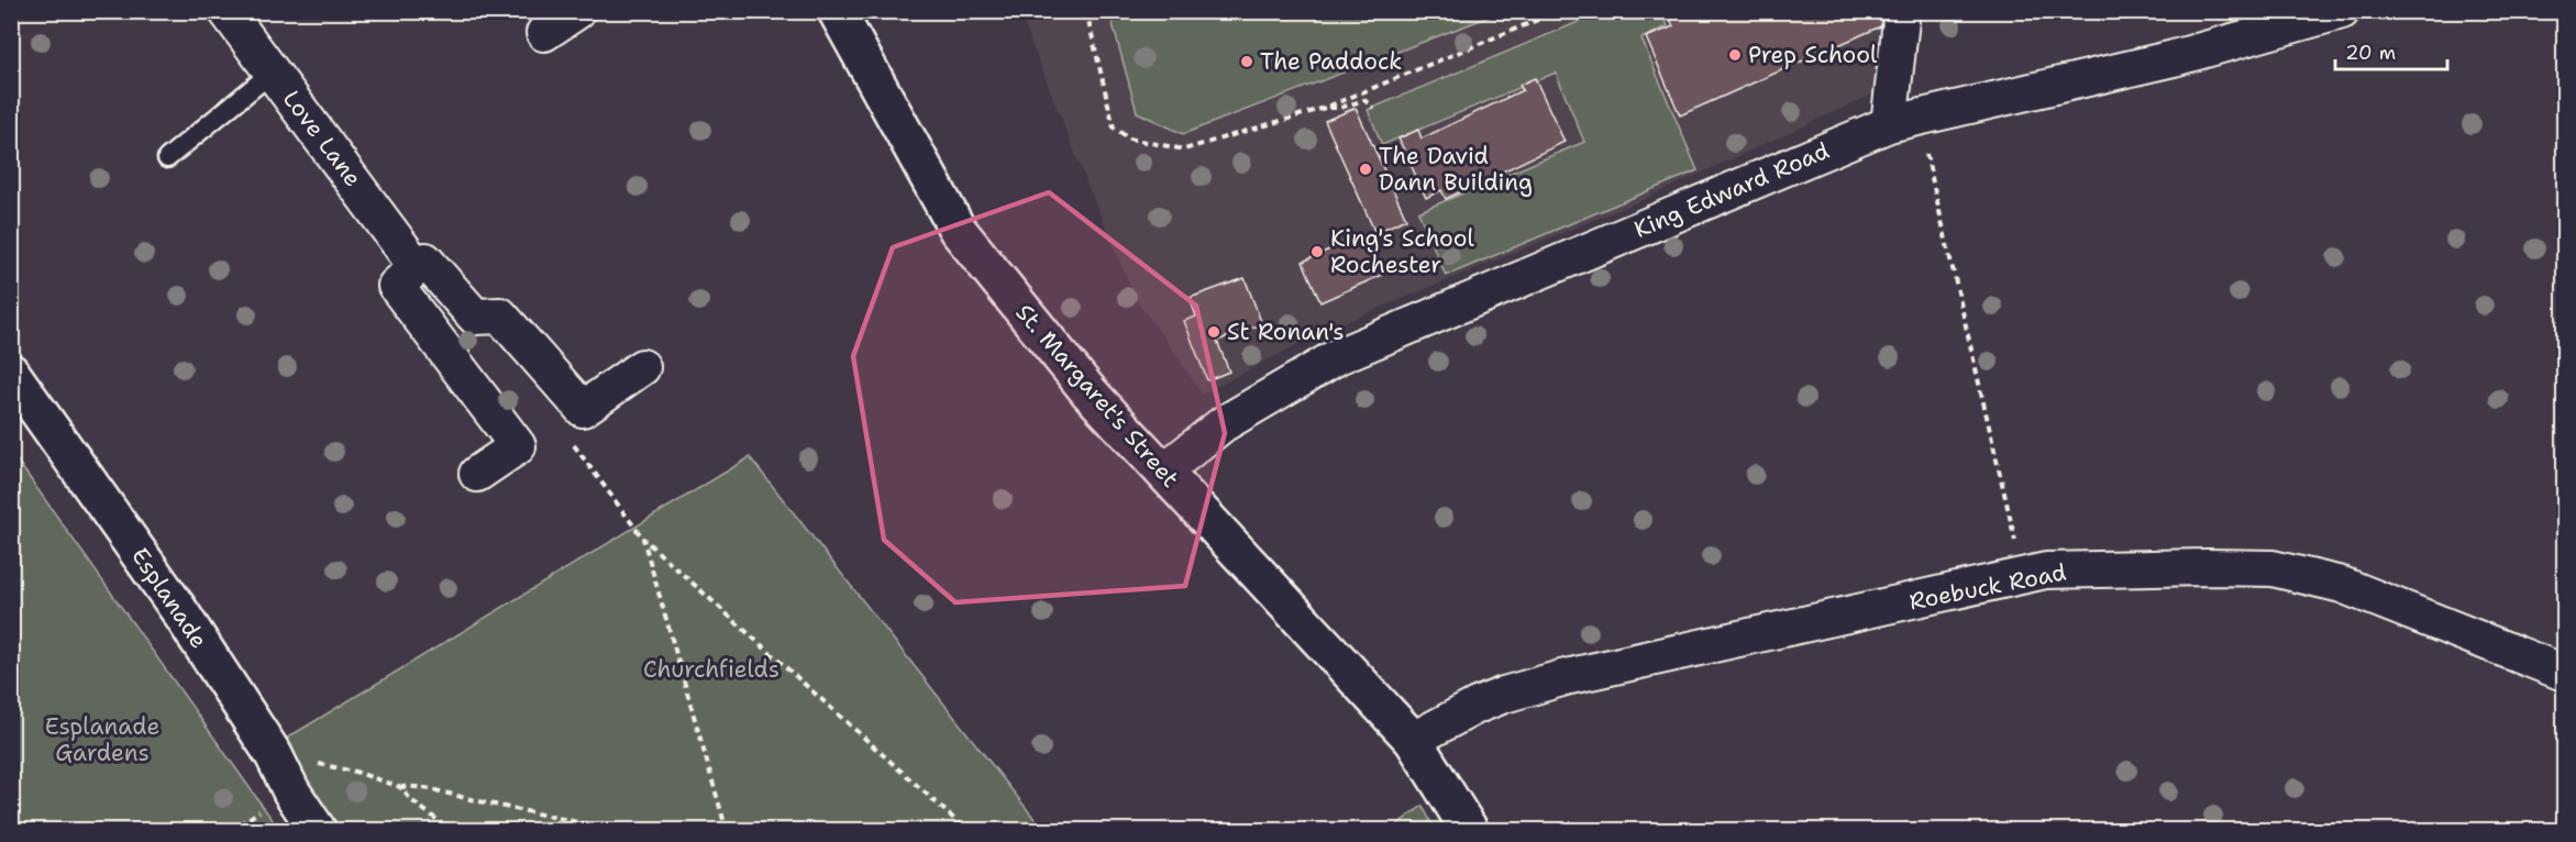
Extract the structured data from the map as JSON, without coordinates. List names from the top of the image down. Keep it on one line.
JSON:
{"streets":{"street":["Love Lane","King Edward Road","St. Margaret's Street","Roebuck Road","Esplanade"]},"crossings":[["King Edward Road","St. Margaret's Street"],["St. Margaret's Street","Roebuck Road"]],"parks":["Churchfields","Esplanade Gardens"],"places":["Prep School","The Paddock","The David Dann Building","King's School Rochester","St Ronan's"],"scale_bar":"20 m"}
